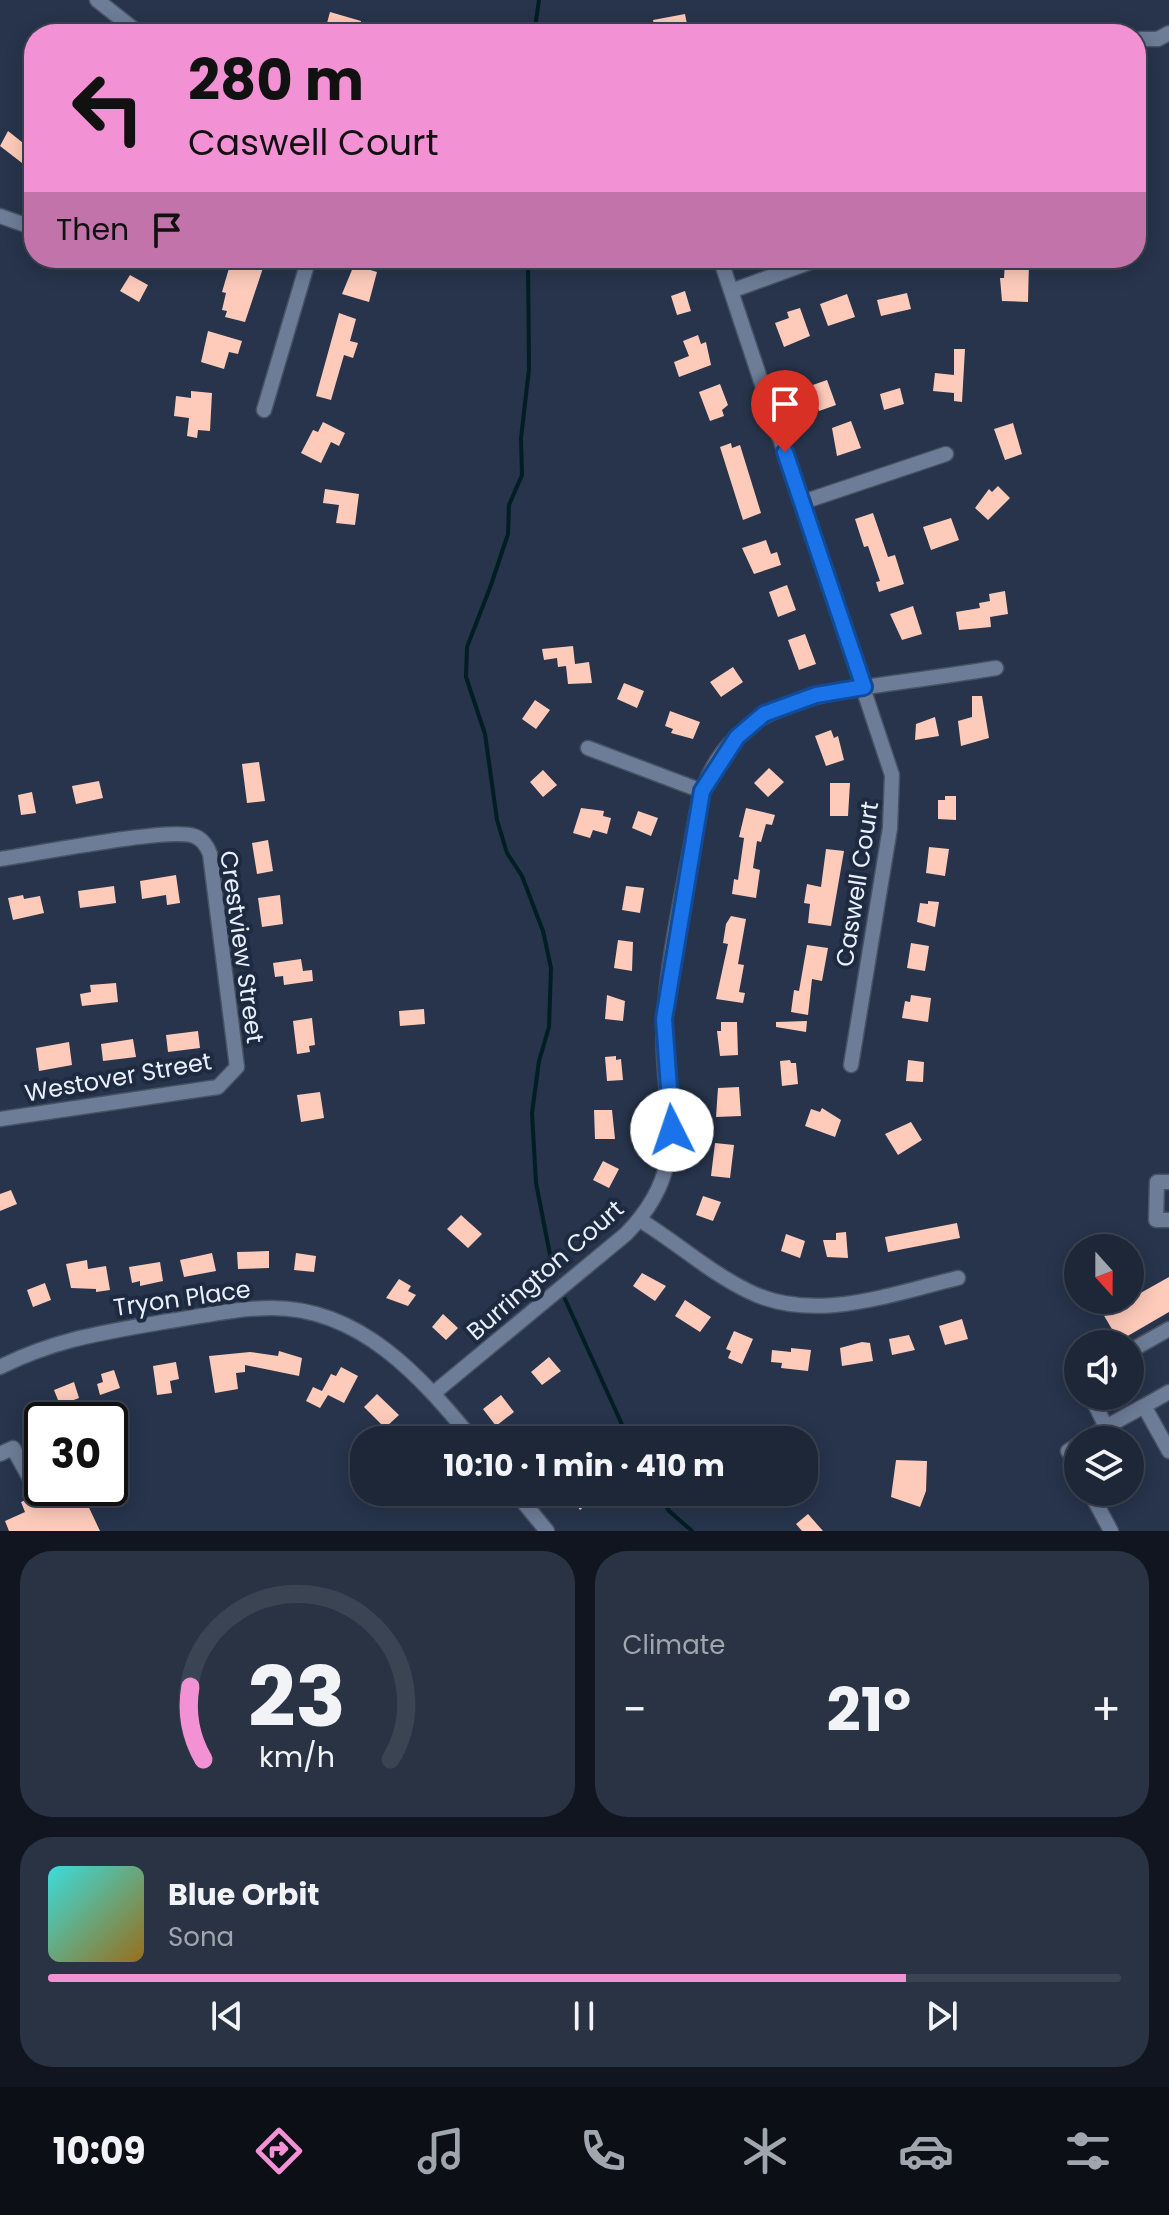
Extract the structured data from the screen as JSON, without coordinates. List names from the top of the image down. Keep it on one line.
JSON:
{"streets":{"street":["Caswell Court","Crestview Street","Westover Street","Burrington Court","Tryon Place"]},"crossings":[["Caswell Court","Burrington Court"],["Crestview Street","Westover Street"],["Burrington Court","Tryon Place"]],"north":"bottom","page":{"turn":["280 m","Caswell Court"],"then":"Then","limit":"30","trip":"10:10 · 1 min · 410 m","tile":"Climate","heat":["−","21°","+"],"song":["Blue Orbit","Sona"],"tabs":"10:09","gauge":["23","km/h"]}}
